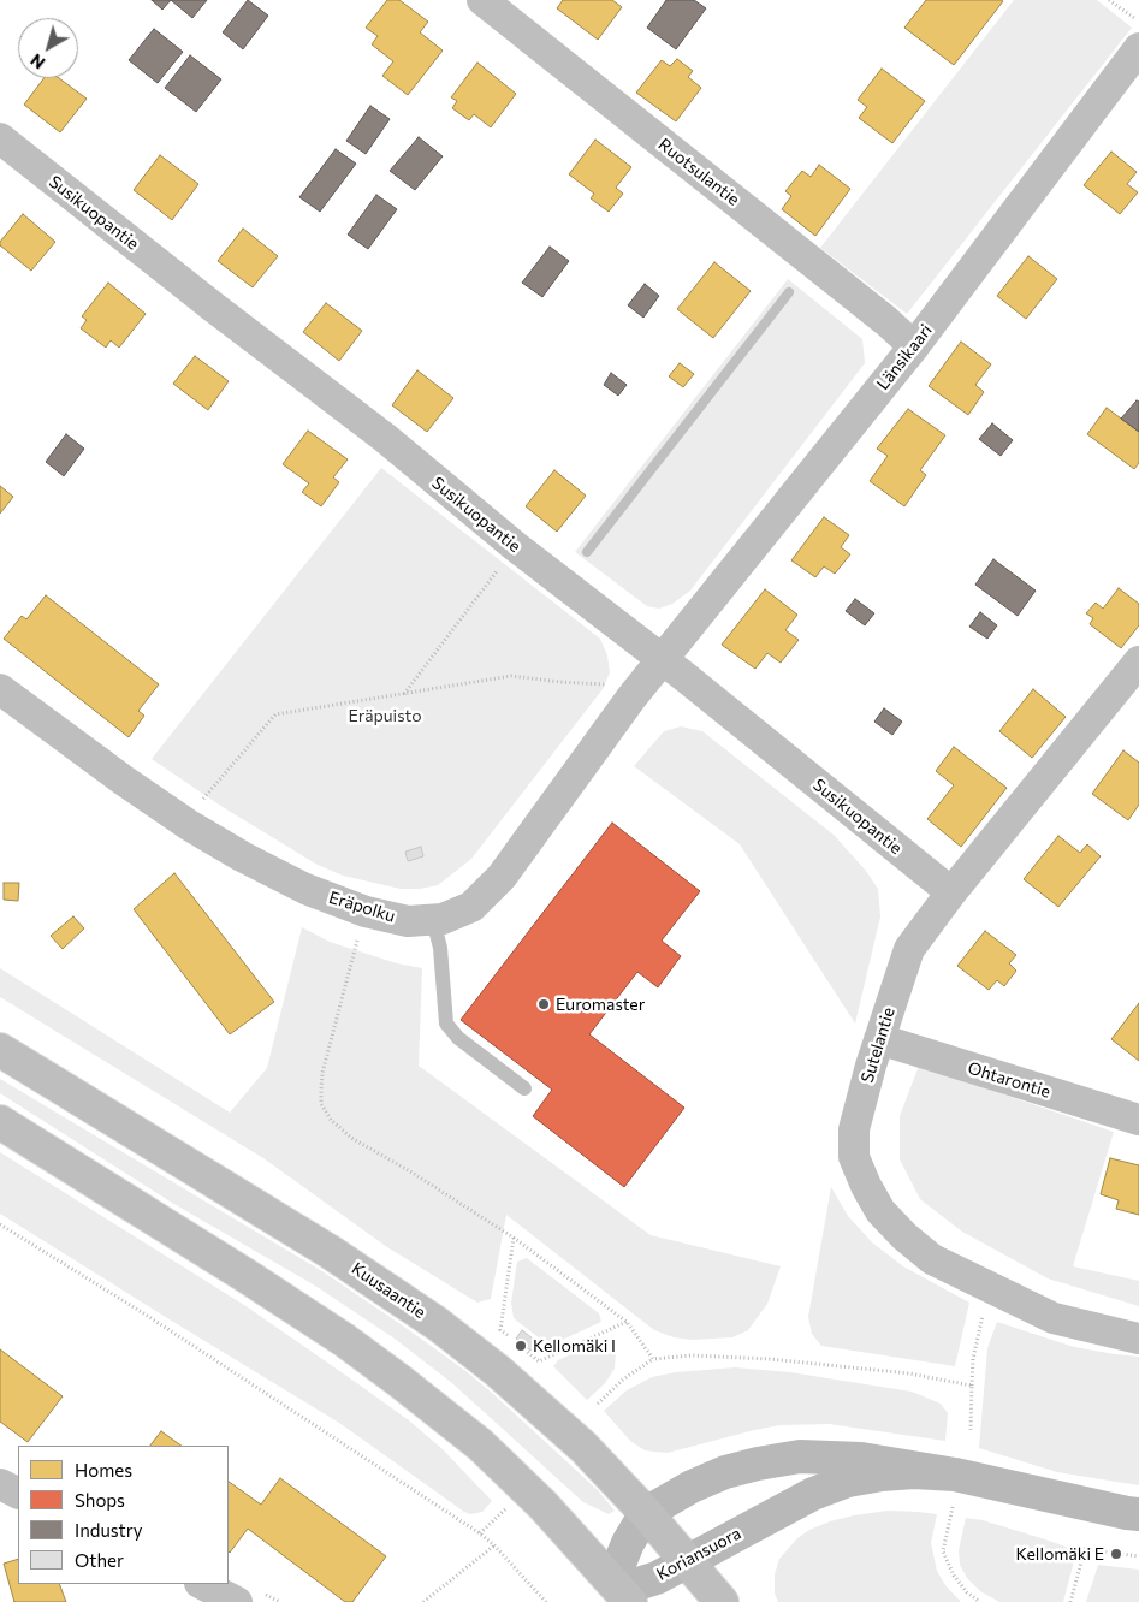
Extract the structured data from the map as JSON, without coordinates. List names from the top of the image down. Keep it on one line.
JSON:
{"streets":{"main road":["Kuusaantie","Koriansuora"],"street":["Ruotsulantie","Susikuopantie","Länsikaari","Eräpolku","Sutelantie","Ohtarontie"]},"crossings":[["Ruotsulantie","Länsikaari"],["Susikuopantie","Länsikaari"],["Susikuopantie","Eräpolku"],["Susikuopantie","Sutelantie"],["Länsikaari","Eräpolku"],["Sutelantie","Ohtarontie"],["Kuusaantie","Koriansuora"]],"parks":["Eräpuisto"],"places":["Euromaster","Kellomäki I","Kellomäki E"],"legend":["Homes","Shops","Industry","Other"],"north":"bottom left"}
